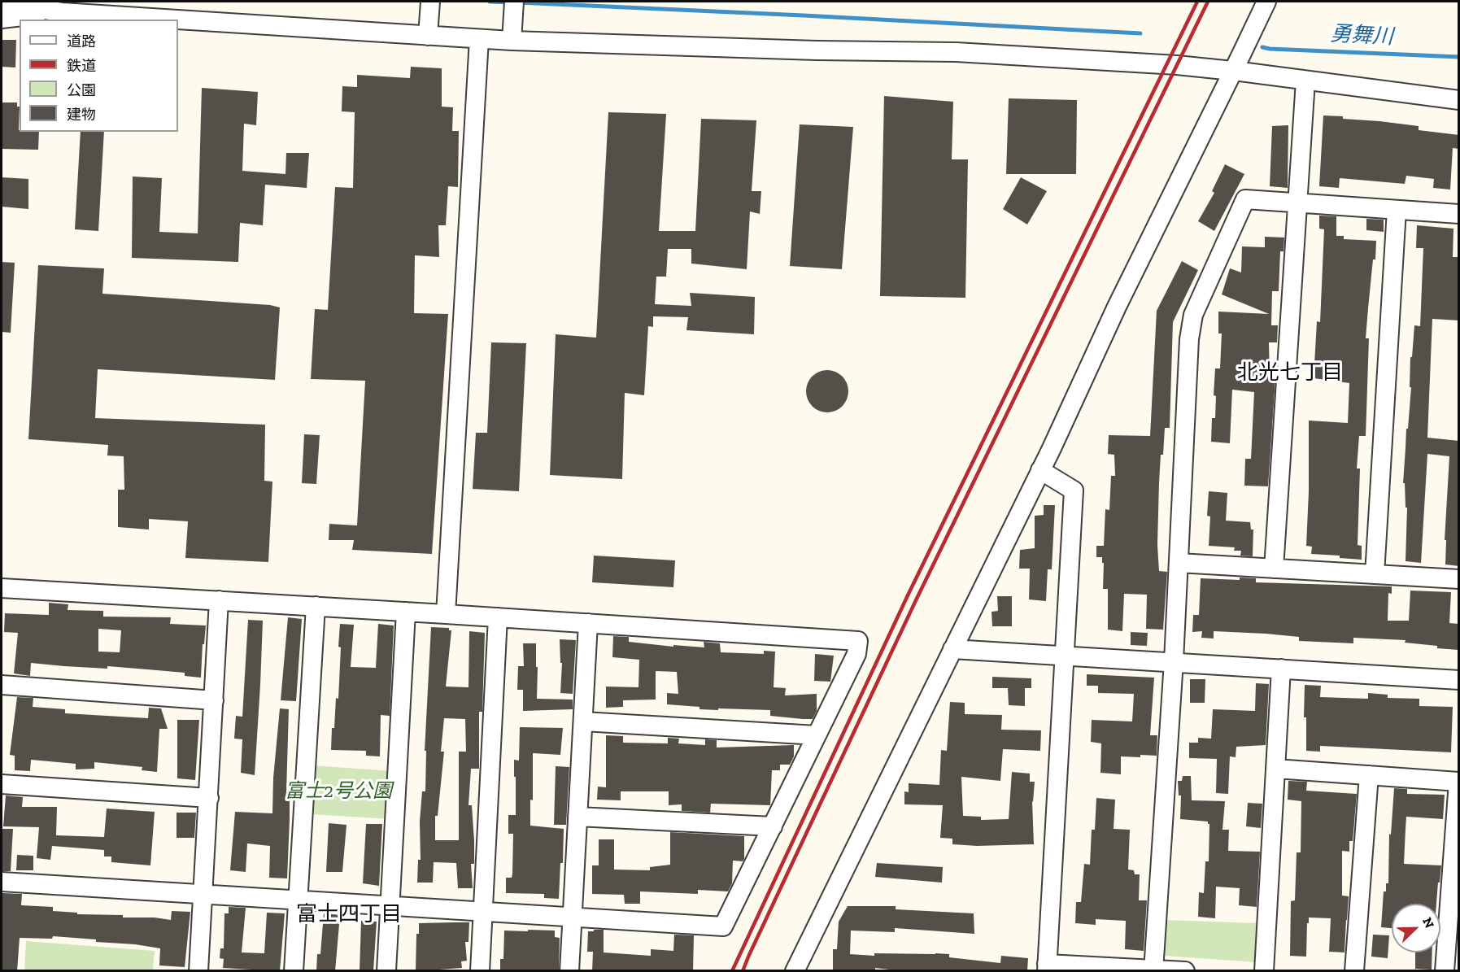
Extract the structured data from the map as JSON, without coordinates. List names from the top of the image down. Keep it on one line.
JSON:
{"districts":["北光七丁目","富士四丁目"],"water":["勇舞川"],"parks":["富士2号公園"],"legend":["道路","鉄道","公園","建物"],"north":"top right"}
